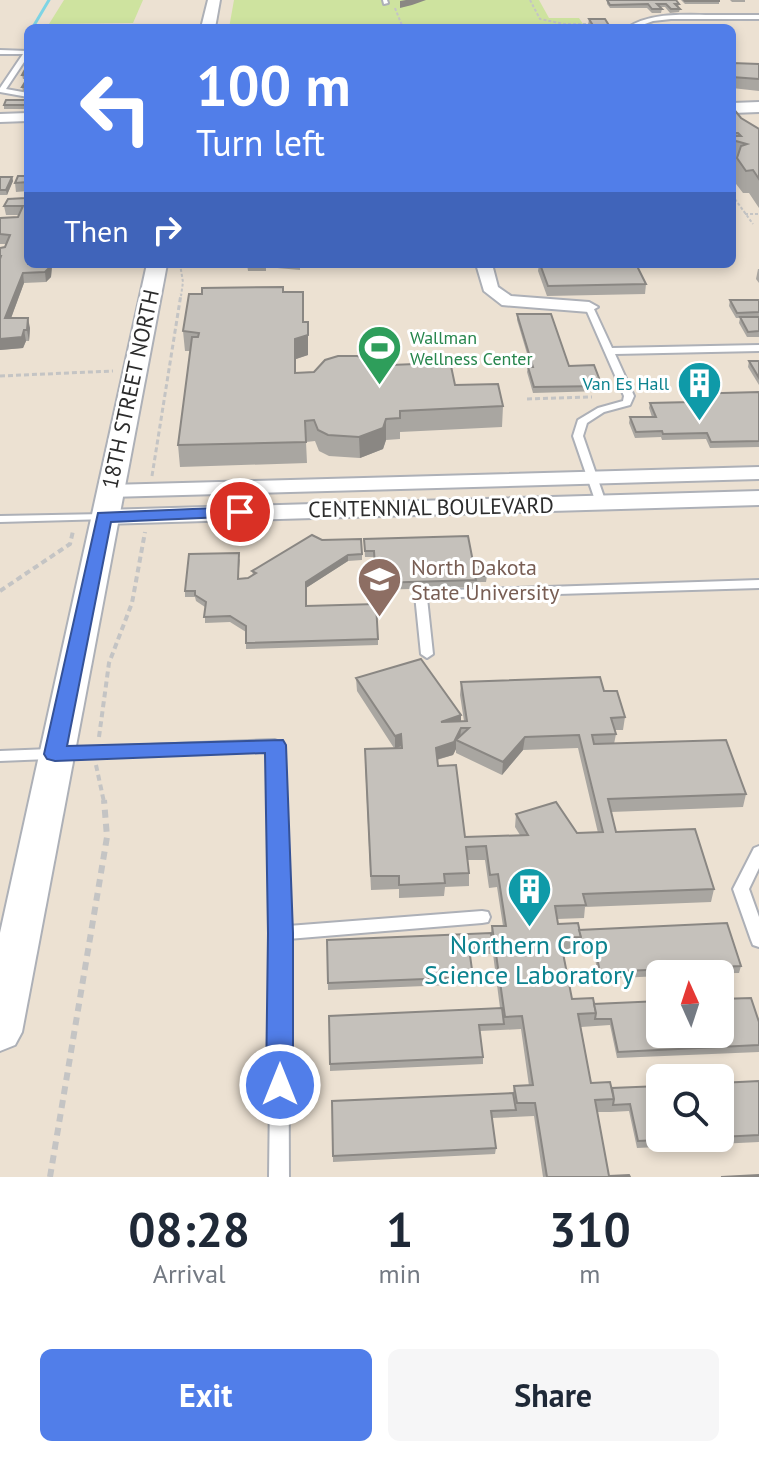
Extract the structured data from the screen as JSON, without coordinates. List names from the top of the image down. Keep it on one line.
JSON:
{"streets":{"street":["18TH STREET NORTH","CENTENNIAL BOULEVARD"]},"crossings":[["18TH STREET NORTH","CENTENNIAL BOULEVARD"]],"places":{"sports":["Wallman Wellness Center"],"building":["Van Es Hall","Northern Crop Science Laboratory"],"school or university":["North Dakota State University"]},"north":"top","page":{"turn":["100 m","Turn left"],"then":"Then","eta":["08:28","Arrival","1","min","310","m"],"buttons":["Exit","Share"]}}
